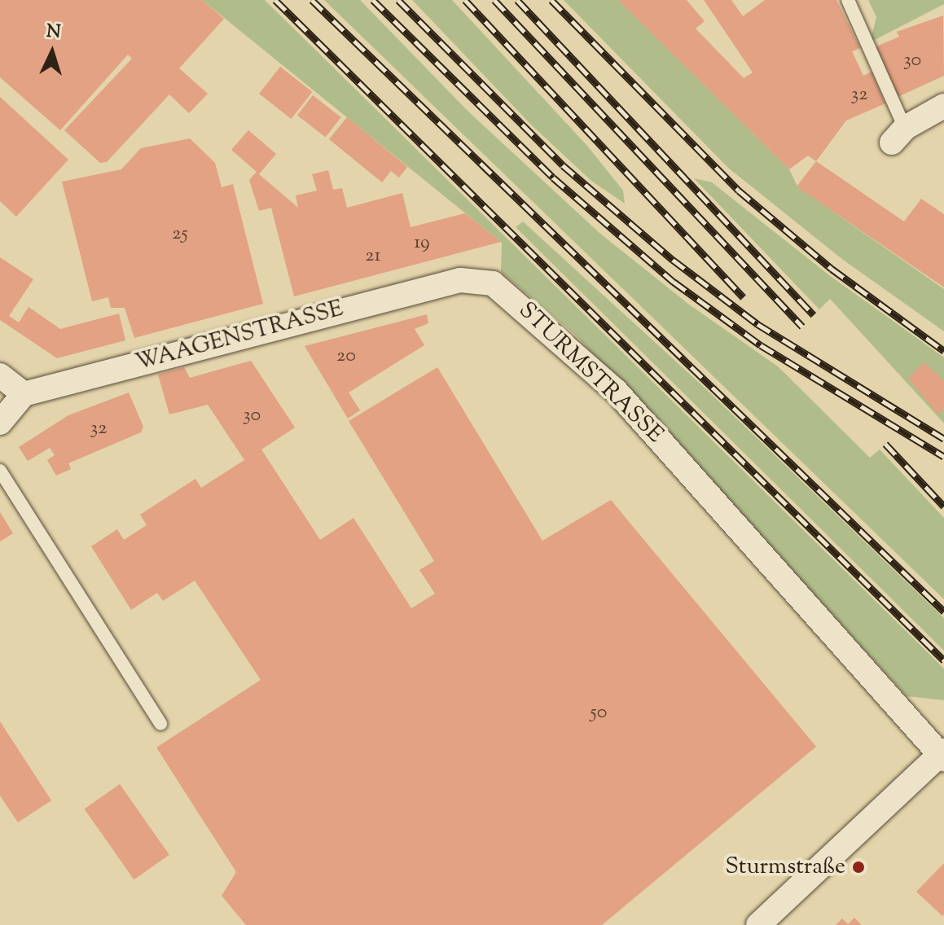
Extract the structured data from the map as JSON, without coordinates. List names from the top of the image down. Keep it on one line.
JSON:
{"streets":{"street":["WAAGENSTRASSE","STURMSTRASSE"]},"crossings":[["WAAGENSTRASSE","STURMSTRASSE"]],"places":["Sturmstraße"],"house_numbers":["30","32","25","19","21","20","30","32","50"],"north":"top"}
